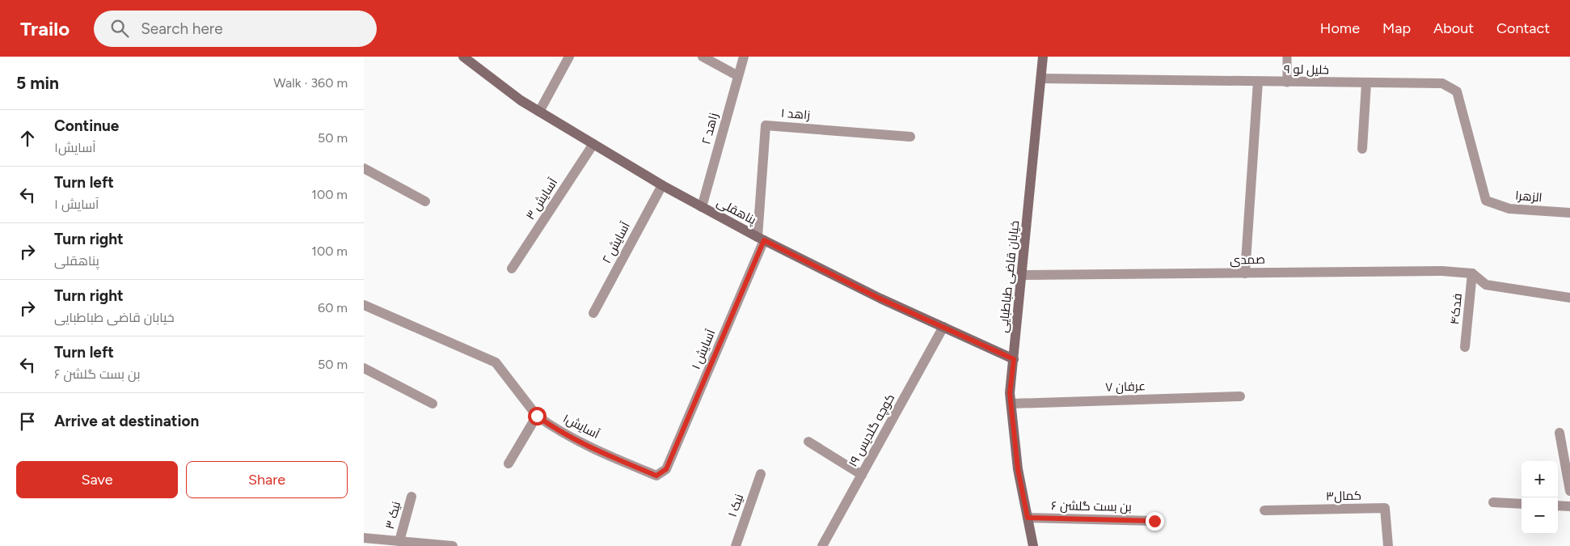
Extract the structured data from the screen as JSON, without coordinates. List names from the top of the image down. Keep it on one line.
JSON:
{"streets":{"street":["خلیل لو ۹","زاهد ۱","زاهد ۲","الزهرا","آسایش ۳","پناهقلی","آسایش ۲","صمدی","خیابان قاضی طباطبایی","فدک۴","آسایش ۱","عرفان ۷","آسایش۱","کوچه گلدیس ۱۹","کمال۳","نیک ۱","بن بست گلشن ۶","نیک ۳"]},"crossings":[["خلیل لو ۹","الزهرا"],["خلیل لو ۹","خیابان قاضی طباطبایی"],["زاهد ۱","پناهقلی"],["زاهد ۱","آسایش ۱"],["زاهد ۲","پناهقلی"],["آسایش ۳","پناهقلی"],["پناهقلی","آسایش ۲"],["پناهقلی","خیابان قاضی طباطبایی"],["پناهقلی","آسایش ۱"],["پناهقلی","کوچه گلدیس ۱۹"],["صمدی","خیابان قاضی طباطبایی"],["صمدی","فدک۴"],["خیابان قاضی طباطبایی","عرفان ۷"],["خیابان قاضی طباطبایی","بن بست گلشن ۶"],["آسایش ۱","آسایش۱"]],"page":{"header":"Trailo","search":"Search here","nav":["Home","Map","About","Contact"],"heading":["5 min","Walk · 360 m"],"list":[["Continue","آسایش۱","50 m"],["Turn left","آسایش ۱","100 m"],["Turn right","پناهقلی","100 m"],["Turn right","خیابان قاضی طباطبایی","60 m"],["Turn left","بن بست گلشن ۶","50 m"],"Arrive at destination"],"buttons":["Save","Share"],"map_buttons":["+","−"]}}
